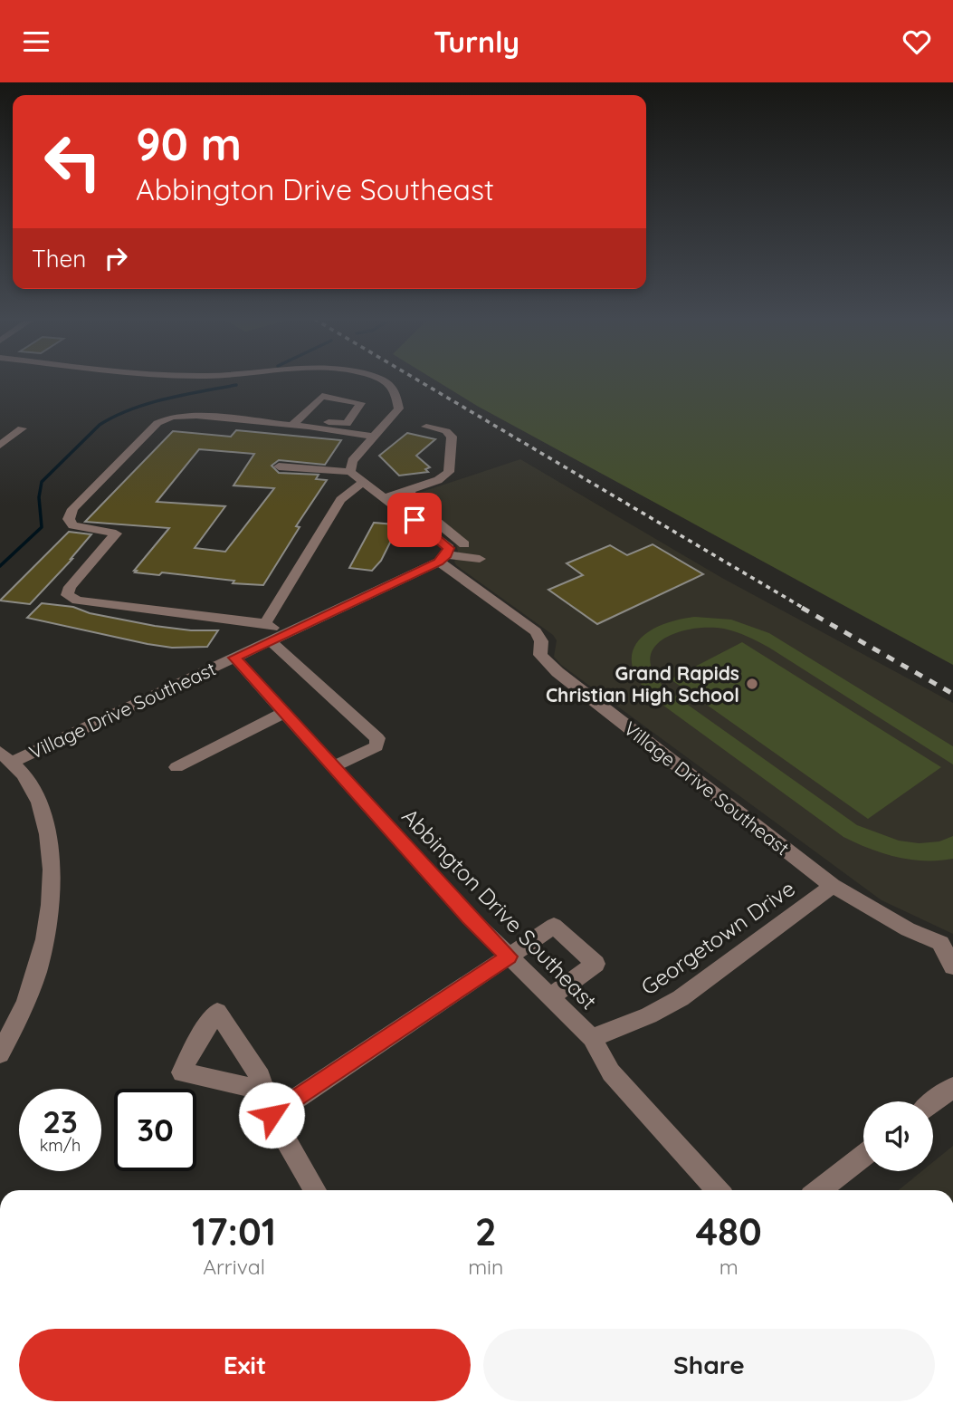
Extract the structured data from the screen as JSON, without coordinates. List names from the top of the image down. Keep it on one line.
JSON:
{"streets":{"street":["Village Drive Southeast","Abbington Drive Southeast","Georgetown Drive"]},"crossings":[["Village Drive Southeast","Abbington Drive Southeast"],["Village Drive Southeast","Georgetown Drive"],["Abbington Drive Southeast","Georgetown Drive"]],"places":["Grand Rapids Christian High School"],"page":{"header":"Turnly","turn":["90 m","Abbington Drive Southeast"],"then":"Then","speed":"23 km/h","limit":"30","eta":["17:01","Arrival","2","min","480","m"],"buttons":["Exit","Share"]}}
